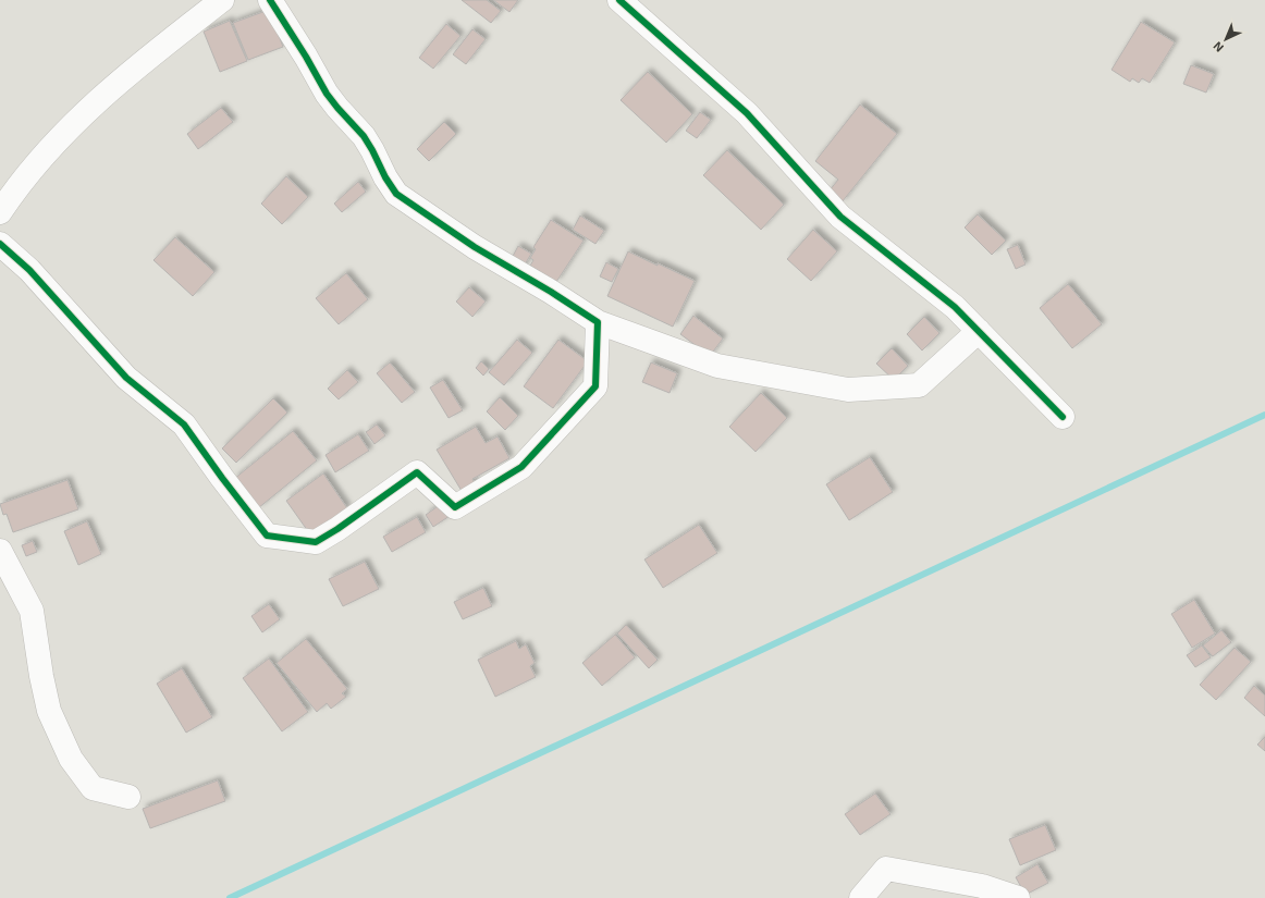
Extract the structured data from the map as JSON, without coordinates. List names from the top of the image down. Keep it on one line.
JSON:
{"north":"bottom left"}
